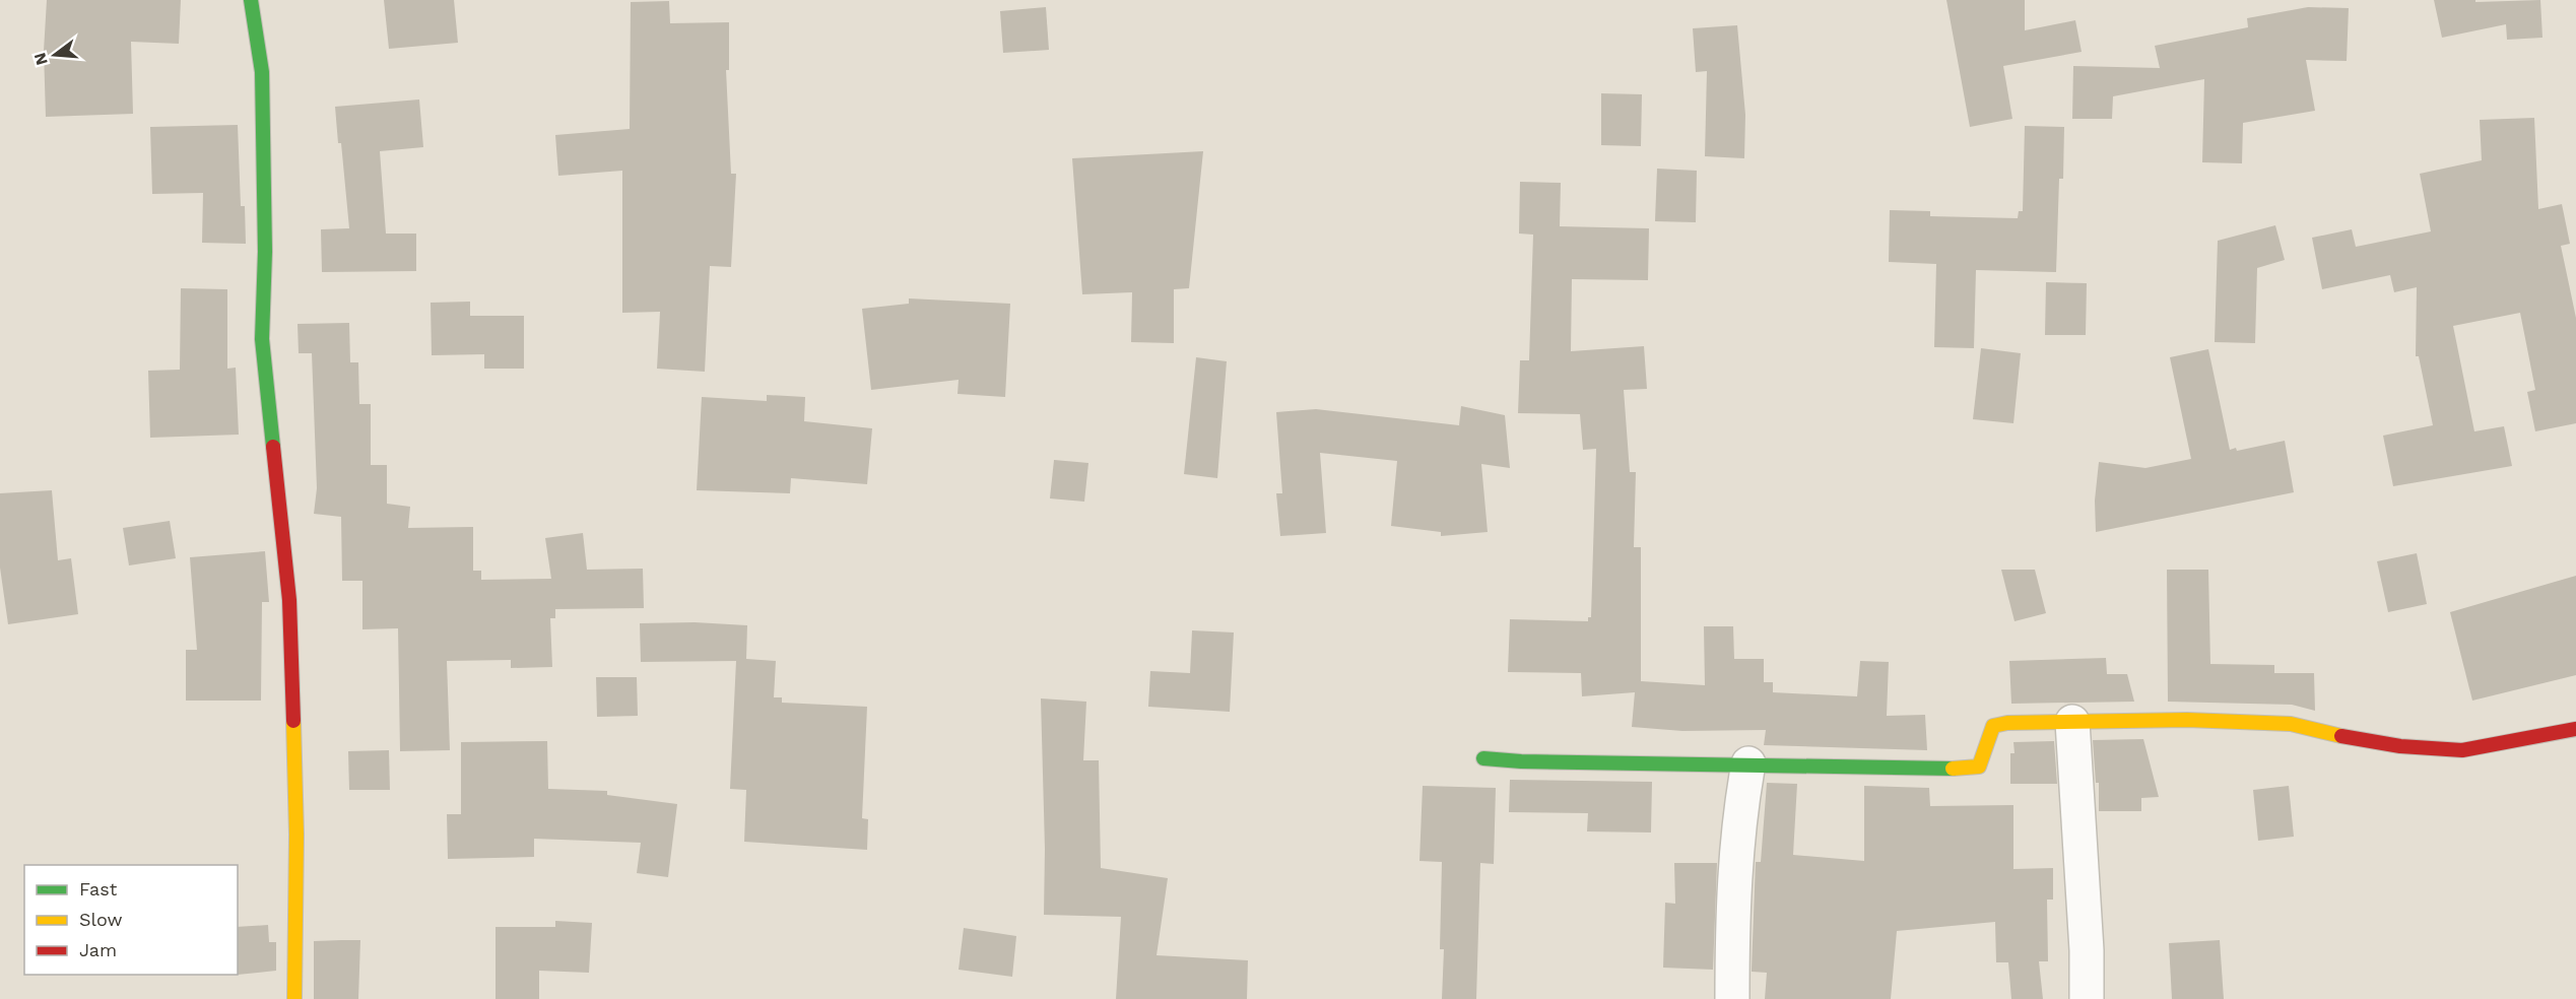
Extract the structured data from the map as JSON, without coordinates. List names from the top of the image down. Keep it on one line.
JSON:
{"legend":["Fast","Slow","Jam"],"north":"left"}
